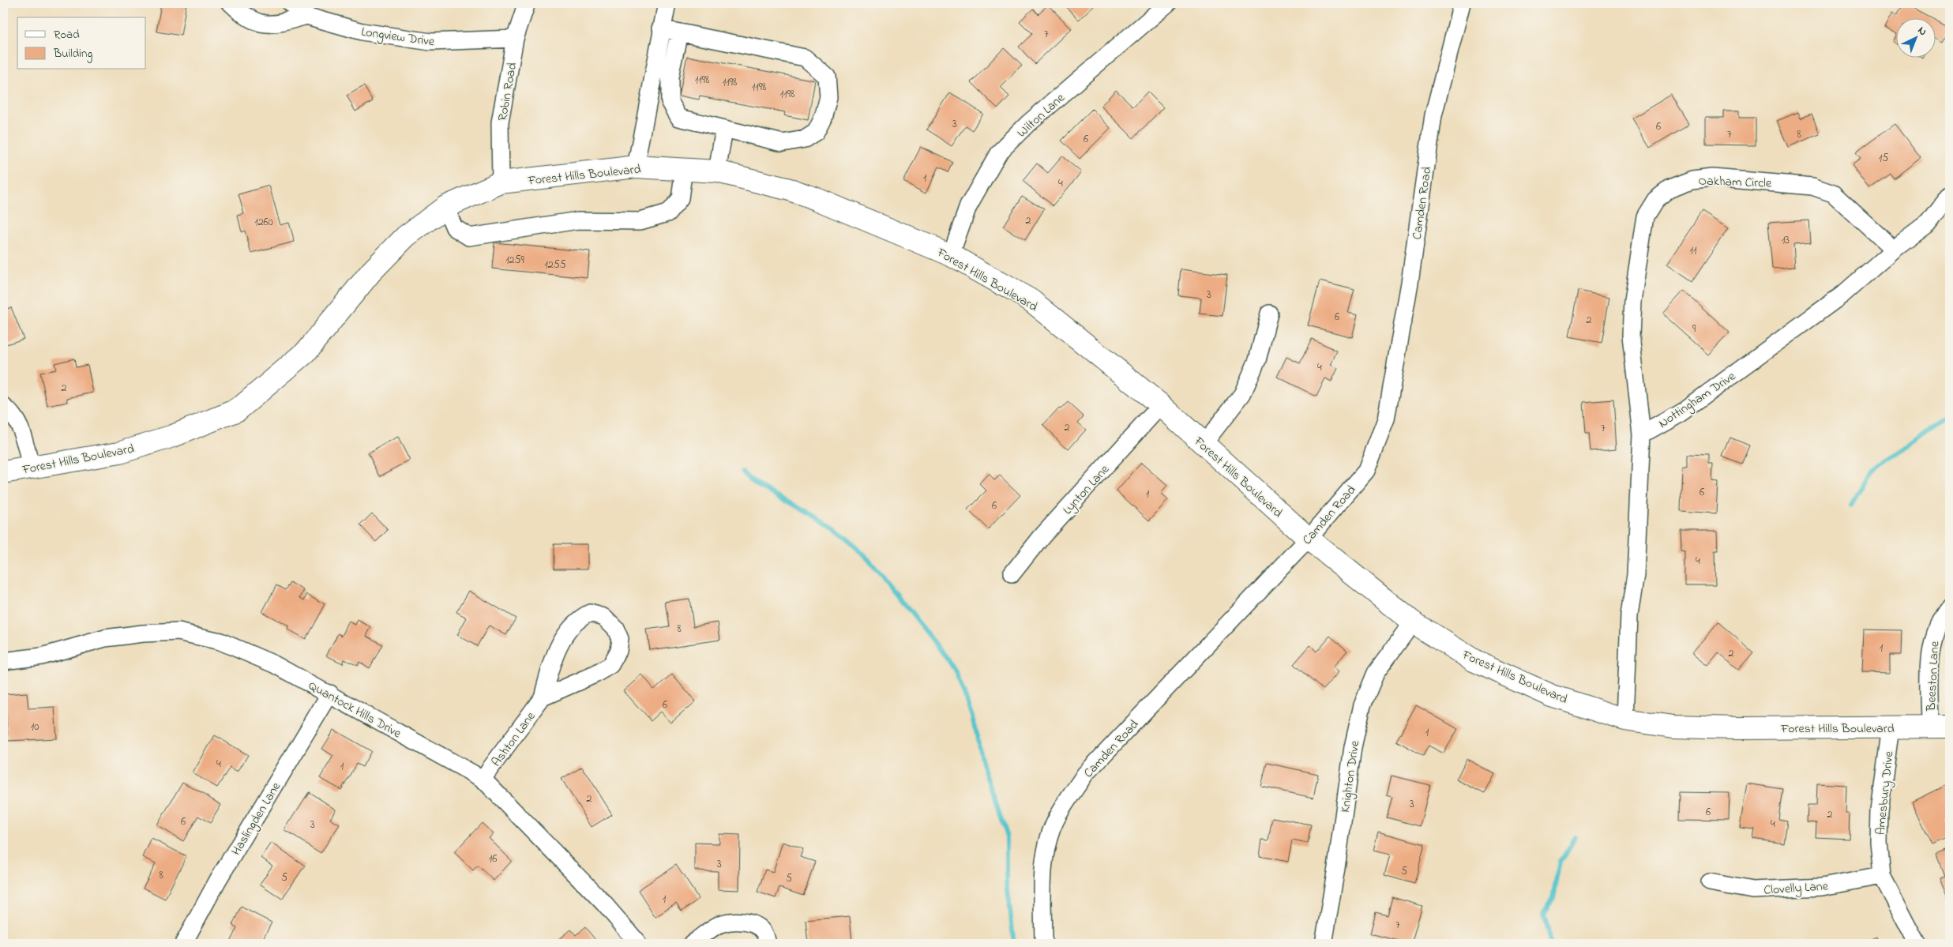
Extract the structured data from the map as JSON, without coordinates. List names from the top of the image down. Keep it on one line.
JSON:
{"streets":{"main road":["Forest Hills Boulevard"],"street":["Longview Drive","Robin Road","Wilton Lane","Oakham Circle","Camden Road","Nottingham Drive","Lynton Lane","Beeston Lane","Quantock Hills Drive","Ashton Lane","Knighton Drive","Amesbury Drive","Haslingden Lane","Clovelly Lane"]},"crossings":[["Longview Drive","Robin Road"],["Robin Road","Forest Hills Boulevard"],["Wilton Lane","Forest Hills Boulevard"],["Forest Hills Boulevard","Camden Road"],["Forest Hills Boulevard","Lynton Lane"],["Forest Hills Boulevard","Beeston Lane"],["Forest Hills Boulevard","Knighton Drive"],["Forest Hills Boulevard","Amesbury Drive"],["Oakham Circle","Nottingham Drive"],["Quantock Hills Drive","Ashton Lane"],["Quantock Hills Drive","Haslingden Lane"],["Amesbury Drive","Clovelly Lane"]],"house_numbers":["7","1198","1198","1198","1198","3","6","7","8","6","15","1","4","2","1260","13","11","1259","1255","3","6","2","9","4","2","2","7","6","1","6","4","8","1","2","6","10","1","4","1","2","3","6","2","6","4","3","16","3","5","8","5","5","1","7"],"legend":["Road","Building"],"north":"top right"}
